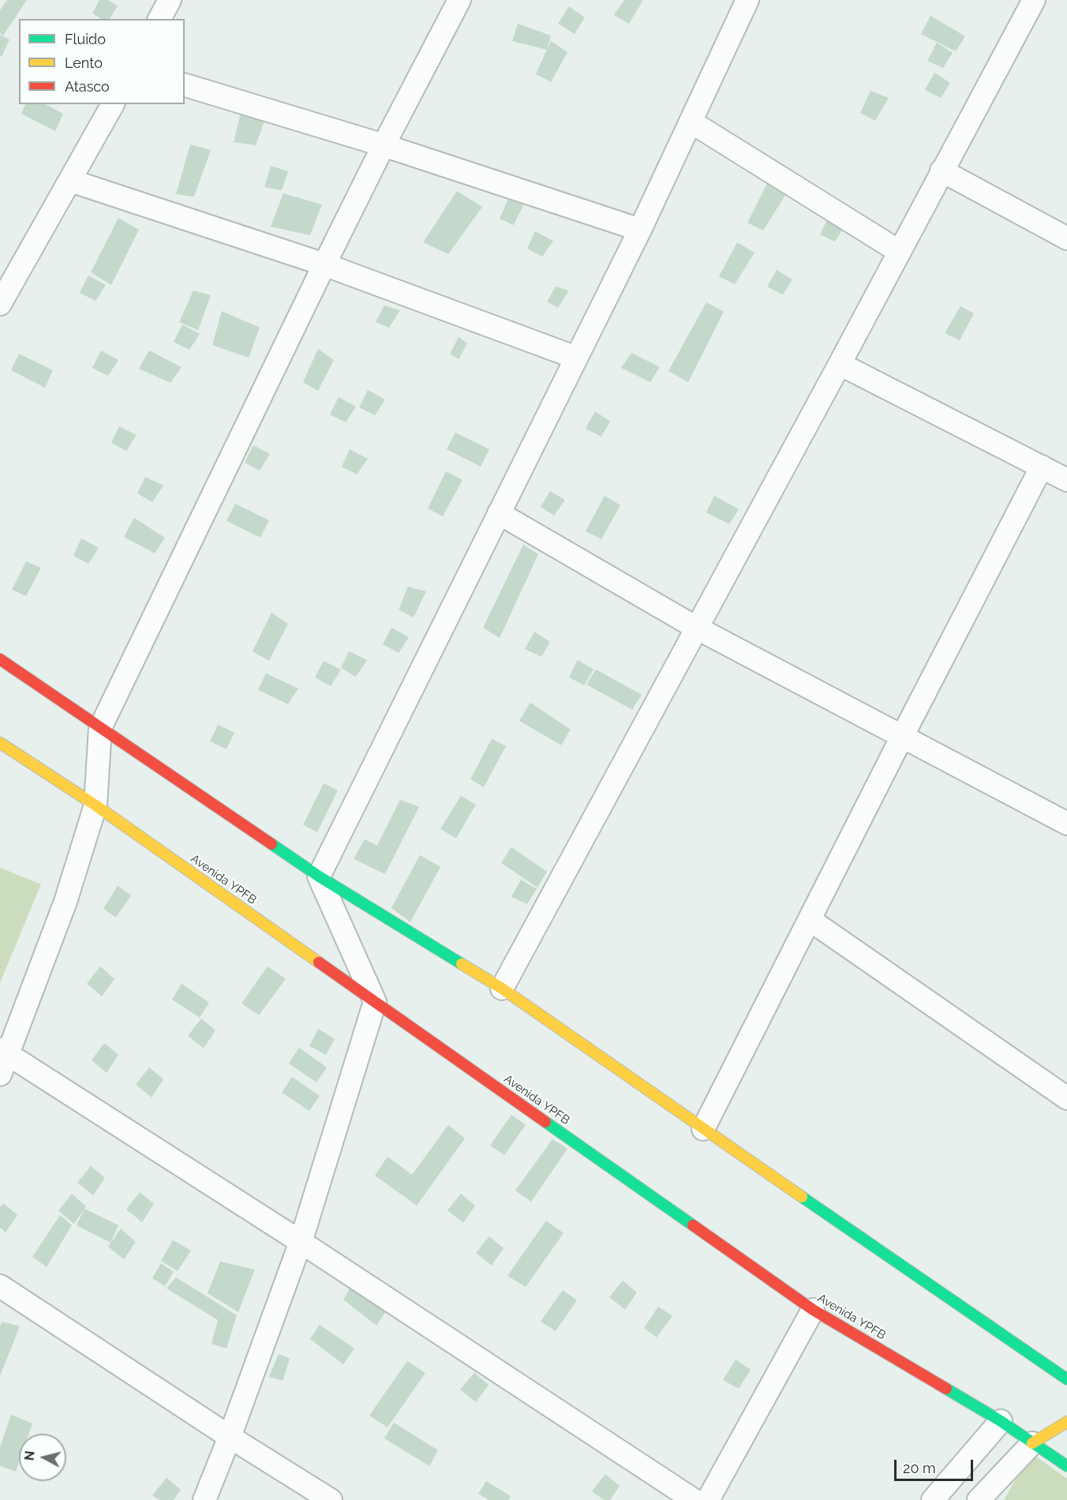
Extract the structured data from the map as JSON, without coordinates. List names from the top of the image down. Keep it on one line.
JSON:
{"streets":{"street":["Avenida YPFB"]},"legend":["Fluido","Lento","Atasco"],"scale_bar":"20 m","north":"left"}
